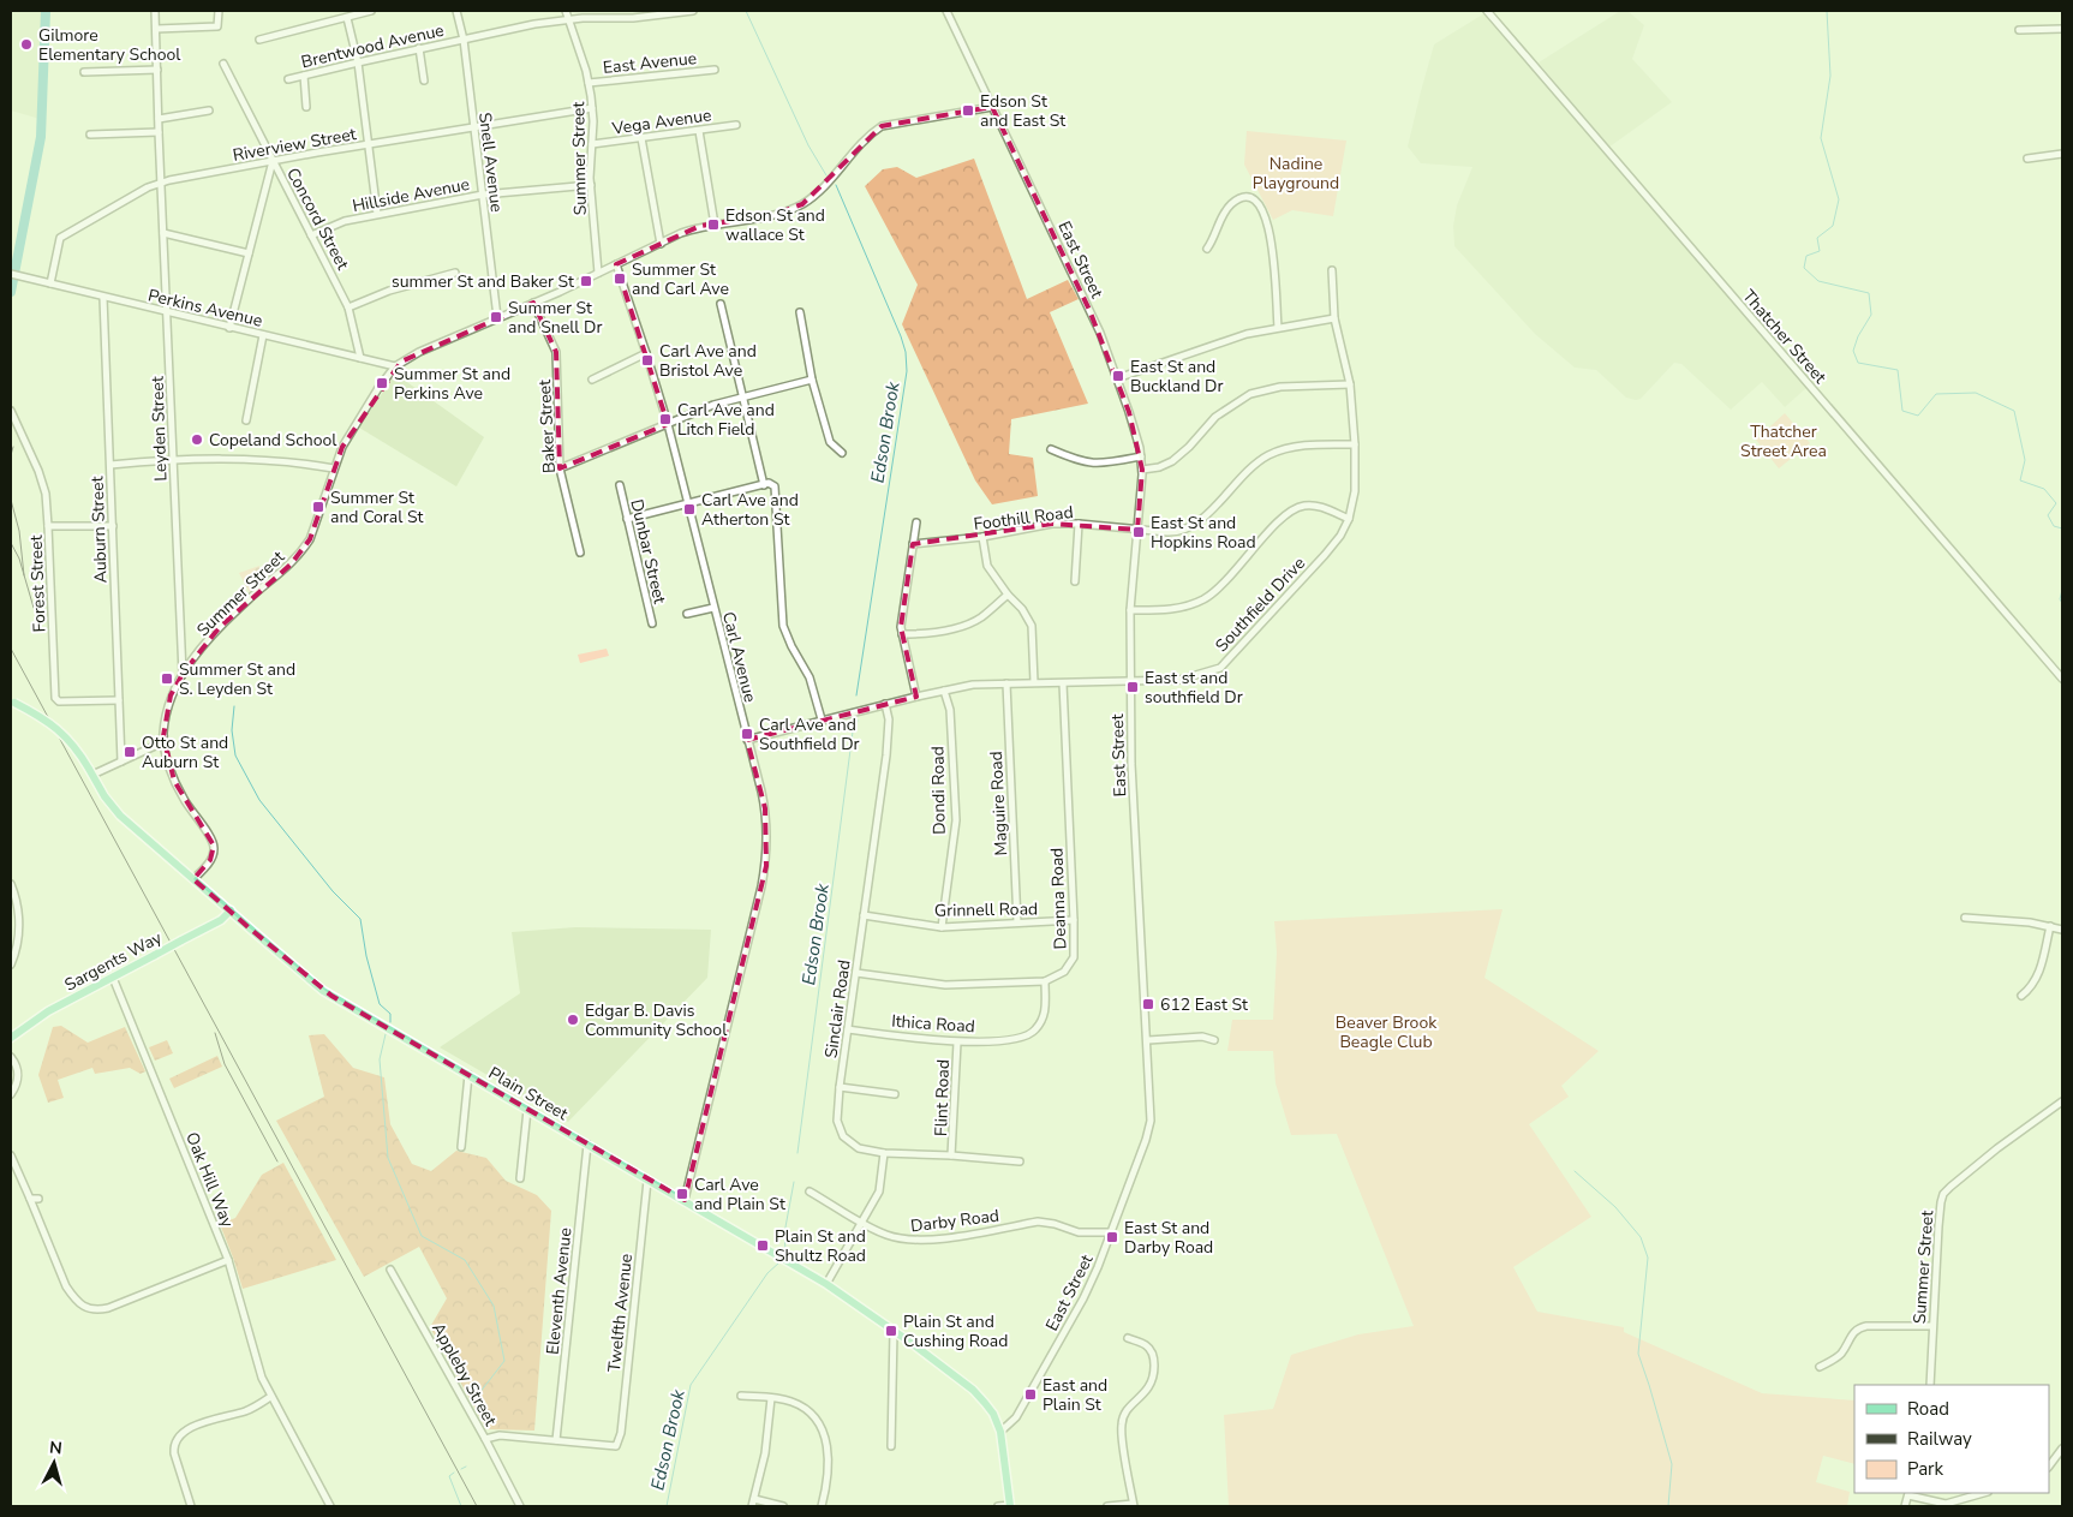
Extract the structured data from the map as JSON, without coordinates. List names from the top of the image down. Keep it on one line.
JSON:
{"streets":{"main road":["Sargents Way","Plain Street"],"street":["Brentwood Avenue","East Avenue","Vega Avenue","Riverview Street","Summer Street","Snell Avenue","Hillside Avenue","Concord Street","East Street","Perkins Avenue","Thatcher Street","Baker Street","Leyden Street","Foothill Road","Auburn Street","Dunbar Street","Forest Street","Southfield Drive","Carl Avenue","Dondi Road","Maguire Road","Deanna Road","Grinnell Road","Sinclair Road","Ithica Road","Flint Road","Oak Hill Way","Darby Road","Eleventh Avenue","Twelfth Avenue","Appleby Street"]},"crossings":[["Brentwood Avenue","Summer Street"],["Brentwood Avenue","Snell Avenue"],["East Avenue","Summer Street"],["Vega Avenue","Summer Street"],["Riverview Street","Summer Street"],["Riverview Street","Snell Avenue"],["Riverview Street","Concord Street"],["Riverview Street","Perkins Avenue"],["Riverview Street","Leyden Street"],["Summer Street","Snell Avenue"],["Summer Street","Hillside Avenue"],["Summer Street","East Street"],["Summer Street","Perkins Avenue"],["Summer Street","Baker Street"],["Summer Street","Leyden Street"],["Summer Street","Carl Avenue"],["Summer Street","Plain Street"],["Snell Avenue","Hillside Avenue"],["Hillside Avenue","Concord Street"],["Concord Street","Perkins Avenue"],["East Street","Foothill Road"],["East Street","Southfield Drive"],["East Street","Plain Street"],["East Street","Darby Road"],["Perkins Avenue","Leyden Street"],["Perkins Avenue","Auburn Street"],["Foothill Road","Southfield Drive"],["Auburn Street","Forest Street"],["Dunbar Street","Carl Avenue"],["Southfield Drive","Carl Avenue"],["Southfield Drive","Dondi Road"],["Southfield Drive","Maguire Road"],["Southfield Drive","Deanna Road"],["Southfield Drive","Sinclair Road"],["Carl Avenue","Plain Street"],["Dondi Road","Grinnell Road"],["Maguire Road","Grinnell Road"],["Deanna Road","Grinnell Road"],["Deanna Road","Ithica Road"],["Grinnell Road","Sinclair Road"],["Sargents Way","Plain Street"],["Sargents Way","Oak Hill Way"],["Sinclair Road","Ithica Road"],["Sinclair Road","Flint Road"],["Ithica Road","Flint Road"],["Plain Street","Eleventh Avenue"],["Plain Street","Twelfth Avenue"],["Eleventh Avenue","Appleby Street"],["Twelfth Avenue","Appleby Street"]],"water":["Edson Brook"],"parks":["Nadine Playground","Thatcher Street Area","Beaver Brook Beagle Club"],"places":{"other":["Gilmore Elementary School","Copeland School","Edgar B. Davis Community School"],"transit":["Edson St and East St","Edson St and wallace St","Summer St and Carl Ave","summer St and Baker St","Summer St and Snell Dr","Carl Ave and Bristol Ave","East St and Buckland Dr","Summer St and Perkins Ave","Carl Ave and Litch Field","Summer St and Coral St","Carl Ave and Atherton St","East St and Hopkins Road","Summer St and S. Leyden St","East st and southfield Dr","Carl Ave and Southfield Dr","Otto St and Auburn St","612 East St","Carl Ave and Plain St","East St and Darby Road","Plain St and Shultz Road","Plain St and Cushing Road","East and Plain St"]},"legend":["Road","Railway","Park"],"north":"top"}
